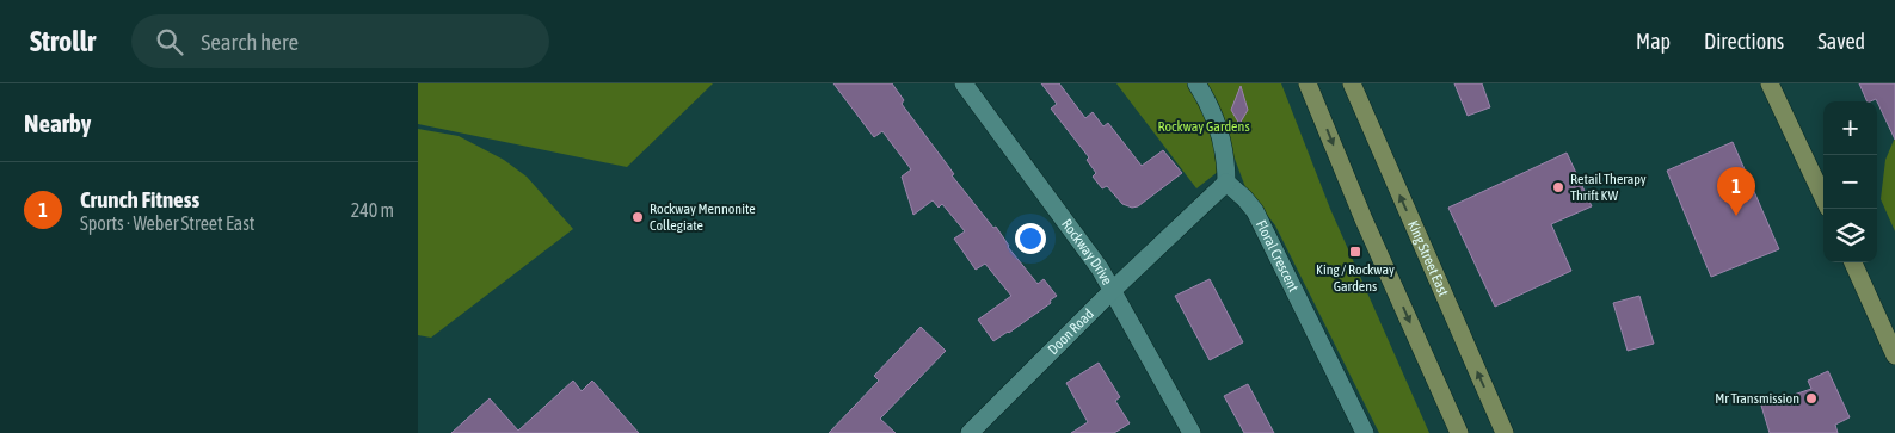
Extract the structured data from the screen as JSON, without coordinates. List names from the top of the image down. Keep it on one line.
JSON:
{"streets":{"main road":["King Street East"],"street":["Rockway Drive","Floral Crescent","Doon Road"]},"crossings":[["Rockway Drive","Doon Road"],["Floral Crescent","Doon Road"]],"parks":["Rockway Gardens"],"places":{"other":["Retail Therapy Thrift KW","Rockway Mennonite Collegiate","Mr Transmission"],"transit":["King / Rockway Gardens"]},"page":{"header":"Strollr","search":"Search here","nav":["Map","Directions","Saved"],"heading":"Nearby","map_buttons":["+","−"],"list":[{"mark":"1","name":"Crunch Fitness","note":"Sports · Weber Street East","value":"240 m"}],"pins":"1"}}
